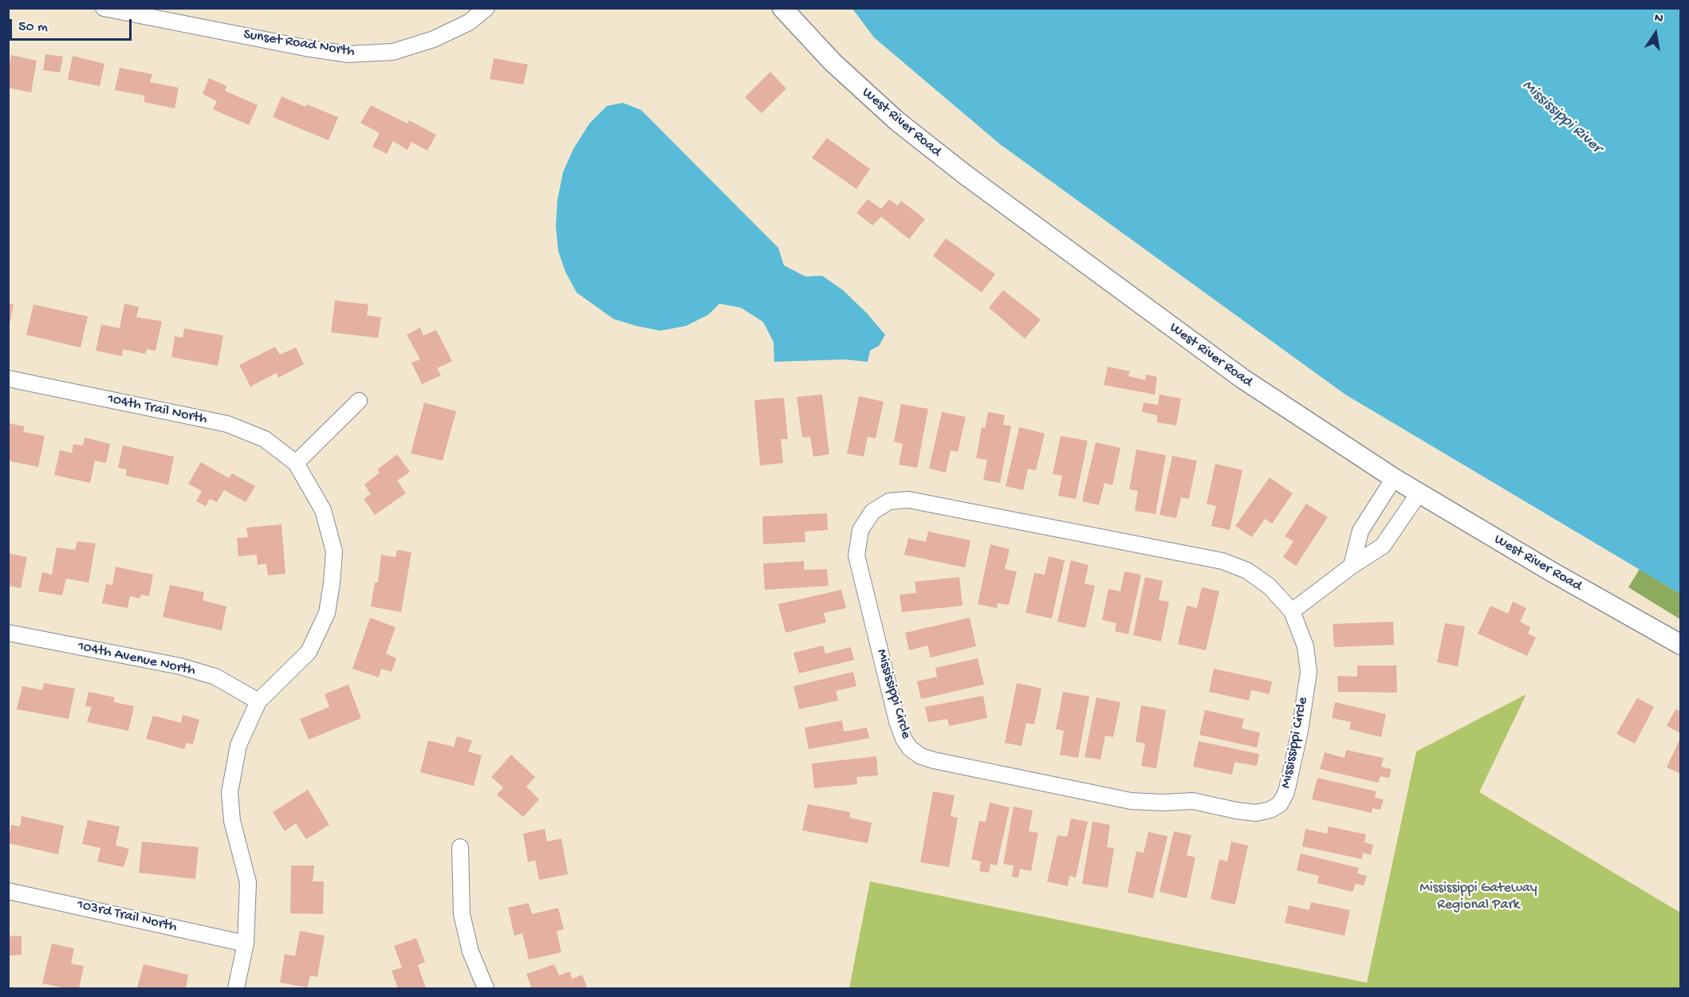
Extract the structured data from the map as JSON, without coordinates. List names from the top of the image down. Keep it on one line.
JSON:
{"streets":{"street":["Sunset Road North","West River Road","104th Trail North","104th Avenue North","Mississippi Circle","103rd Trail North"]},"water":["Mississippi River"],"parks":["Mississippi Gateway Regional Park"],"scale_bar":"50 m","north":"top"}
